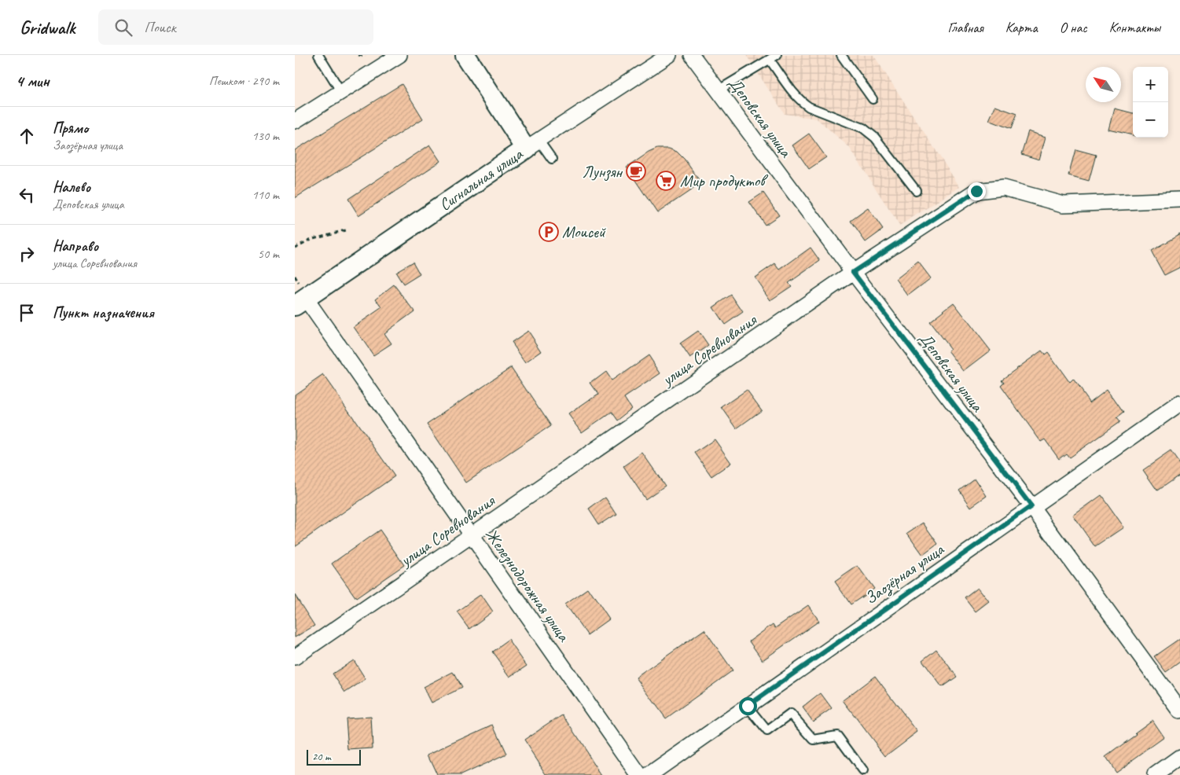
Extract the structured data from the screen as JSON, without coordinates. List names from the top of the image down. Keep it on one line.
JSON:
{"streets":{"street":["Деповская улица","Сигнальная улица","улица Соревнования","Заозёрная улица","Железнодорожная улица"]},"crossings":[["Деповская улица","улица Соревнования"],["Деповская улица","Заозёрная улица"],["Сигнальная улица","Железнодорожная улица"],["улица Соревнования","Железнодорожная улица"]],"places":{"cafe":["Лунзян"],"supermarket":["Мир продуктов"],"parking":["Моисей"]},"scale_bar":"20 m","north":"top left","page":{"header":"Gridwalk","search":"Поиск","nav":["Главная","Карта","О нас","Контакты"],"heading":["4 мин","Пешком · 290 m"],"map_buttons":["+","−"],"list":[["Прямо","Заозёрная улица","130 m"],["Налево","Деповская улица","110 m"],["Направо","улица Соревнования","50 m"],"Пункт назначения"],"scale":"20 m"}}
